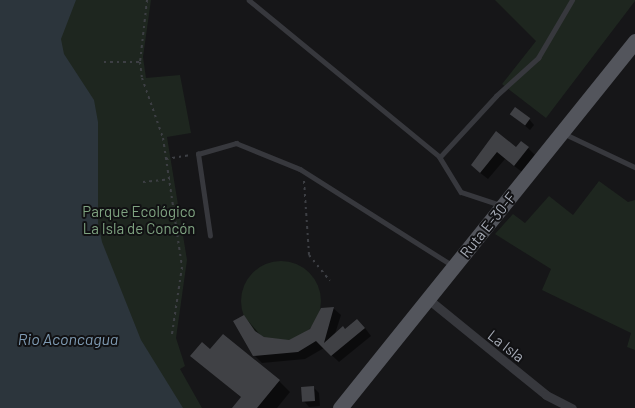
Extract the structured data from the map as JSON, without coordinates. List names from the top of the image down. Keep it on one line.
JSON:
{"streets":{"main road":["Ruta E-30-F"],"street":["La Isla"]},"crossings":[["Ruta E-30-F","La Isla"]],"water":["Rio Aconcagua"],"parks":["Parque Ecológico La Isla de Concón"]}
